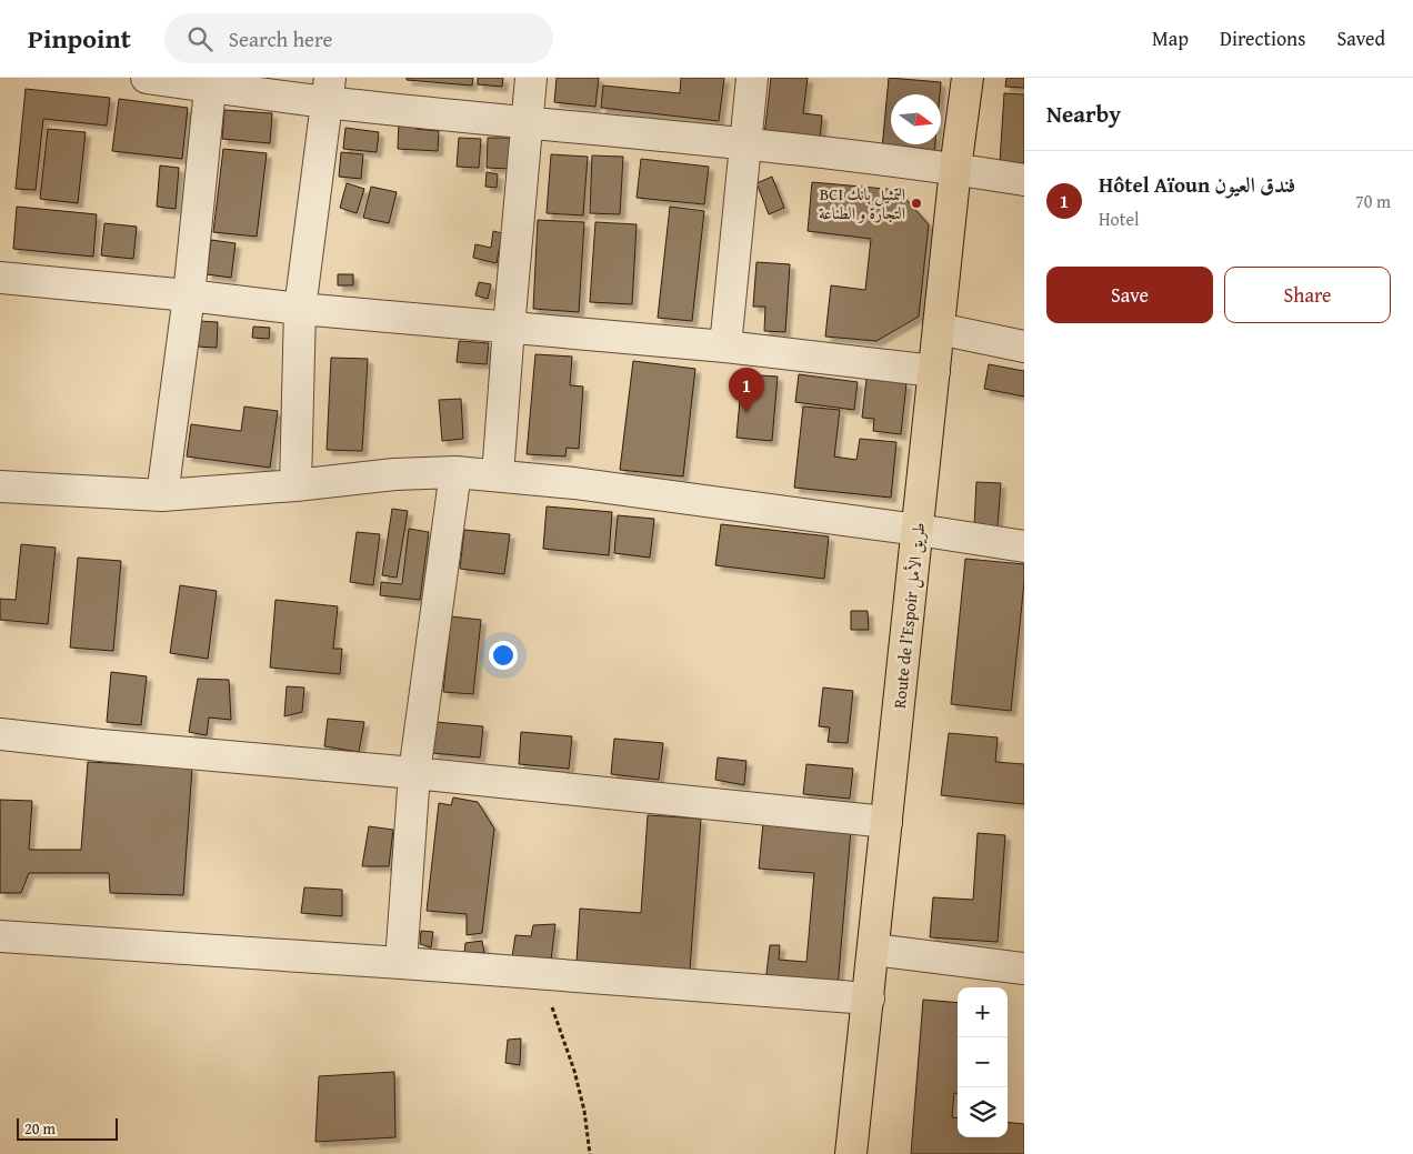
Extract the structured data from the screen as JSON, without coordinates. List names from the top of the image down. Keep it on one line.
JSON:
{"streets":{"highway":["Route de l’Espoir طريق الأمل"]},"places":["BCI التمثيل بانك التجارة و الطناعة"],"scale_bar":"20 m","north":"right","page":{"header":"Pinpoint","search":"Search here","nav":["Map","Directions","Saved"],"heading":"Nearby","list":[{"mark":"1","name":"Hôtel Aïoun فندق العيون","note":"Hotel","value":"70 m"}],"buttons":["Save","Share"],"pins":"1","map_buttons":["+","−"],"scale":"20 m"}}
